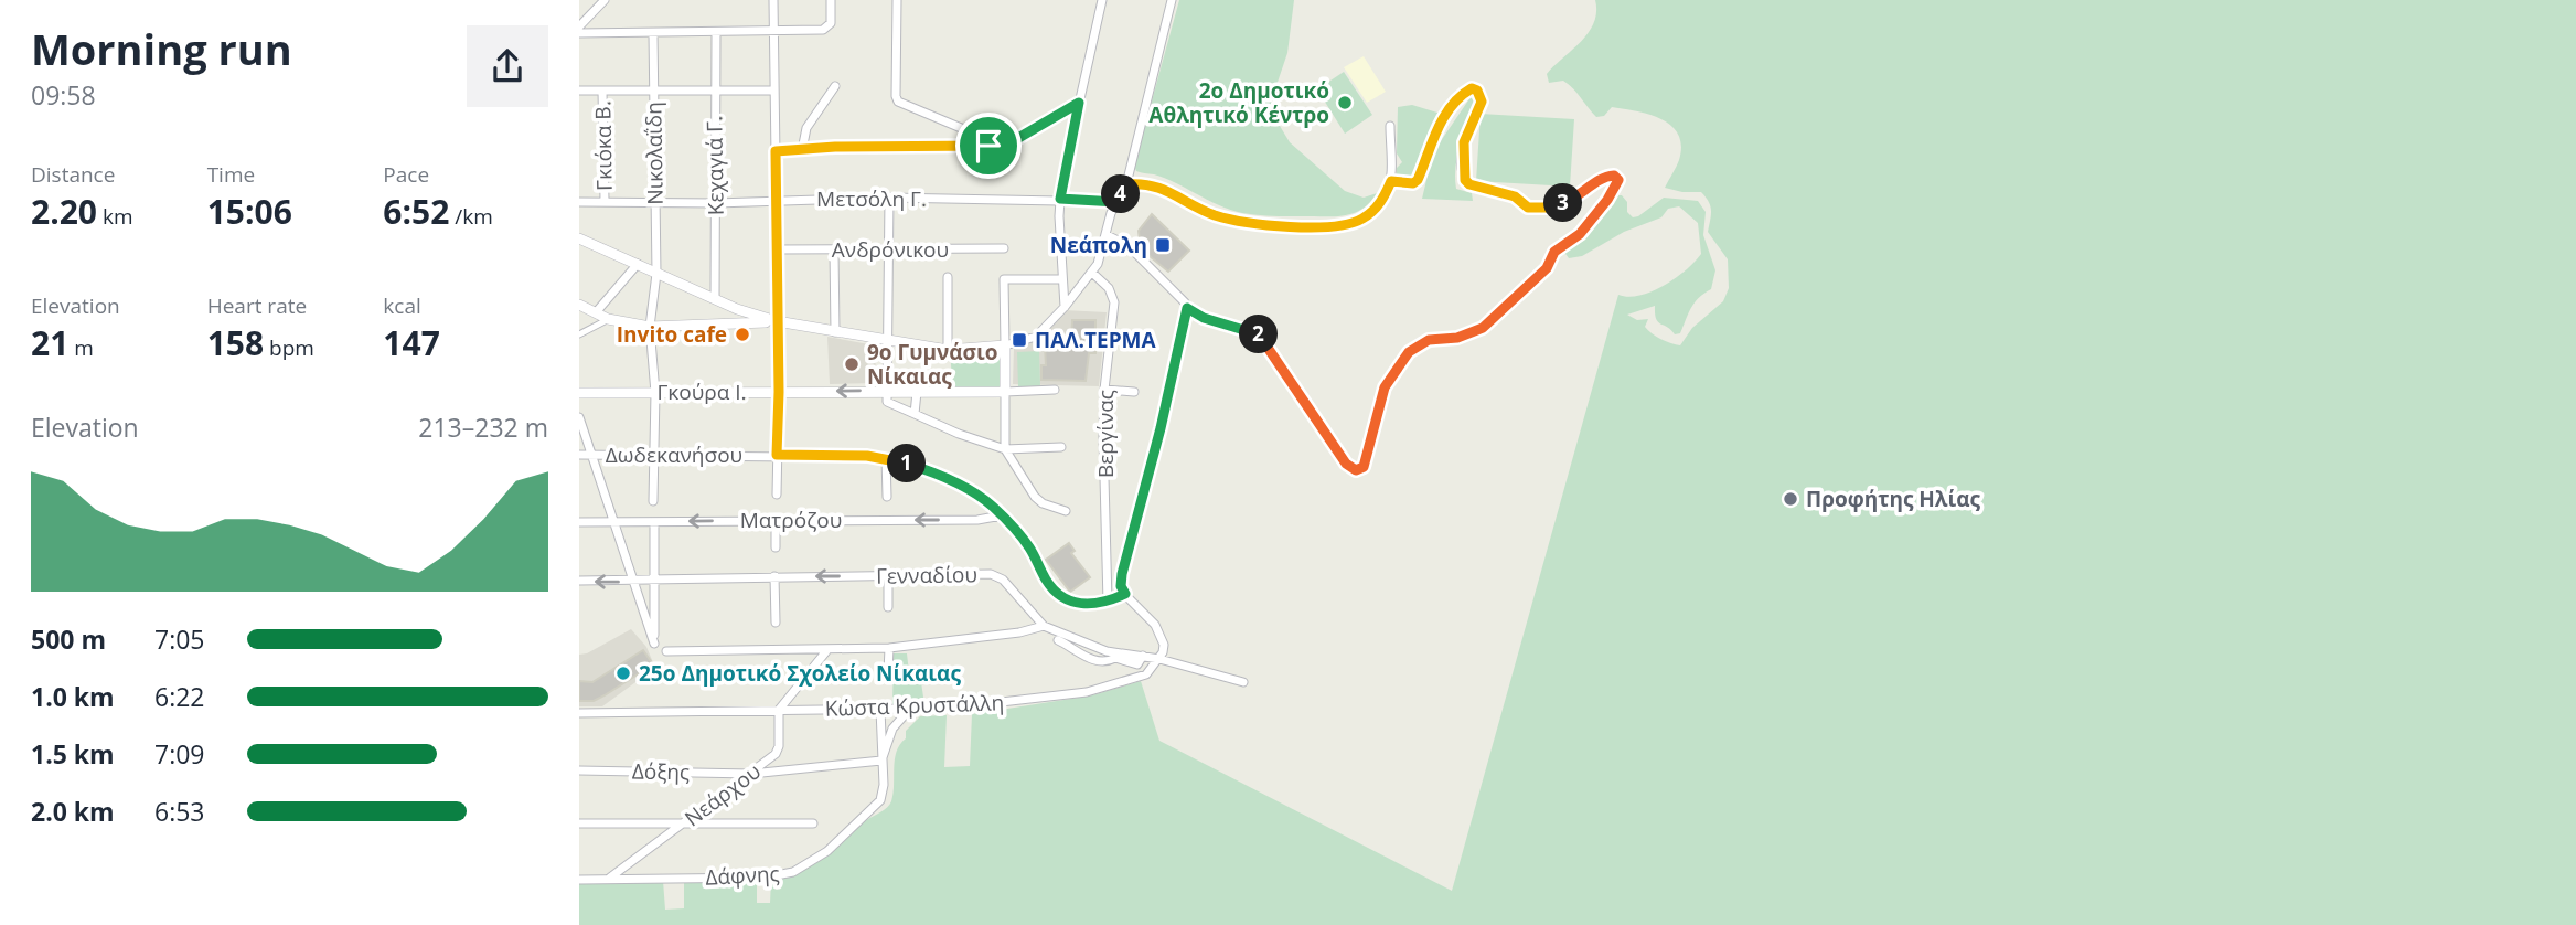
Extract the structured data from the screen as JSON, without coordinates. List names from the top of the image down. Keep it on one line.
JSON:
{"streets":{"street":["Γκιόκα Β.","Νικολαΐδη","Κεχαγιά Γ.","Μετσόλη Γ.","Ανδρόνικου","Γκούρα Ι.","Βεργίνας","Δωδεκανήσου","Ματρόζου","Γενναδίου","Κώστα Κρυστάλλη","Δόξης","Νεάρχου","Δάφνης"]},"crossings":[["Γκιόκα Β.","Μετσόλη Γ."],["Νικολαΐδη","Μετσόλη Γ."],["Νικολαΐδη","Γκούρα Ι."],["Νικολαΐδη","Δωδεκανήσου"],["Κεχαγιά Γ.","Μετσόλη Γ."],["Βεργίνας","Δωδεκανήσου"],["Δωδεκανήσου","Ματρόζου"],["Γενναδίου","Κώστα Κρυστάλλη"],["Κώστα Κρυστάλλη","Νεάρχου"],["Κώστα Κρυστάλλη","Δάφνης"],["Δόξης","Νεάρχου"],["Δόξης","Δάφνης"],["Νεάρχου","Δάφνης"]],"one_way":["Ματρόζου"],"places":{"other":["2o Δημοτικό Αθλητικό Κέντρο","Invito cafe","9ο Γυμνάσιο Νίκαιας","Προφήτης Ηλίας","25o Δημοτικό Σχολείο Νίκαιας"],"transit":["Νεάπολη","ΠΑΛ.ΤΕΡΜΑ"]},"page":{"heading":["Morning run","09:58"],"stats":[["Distance","2.20 km"],["Time","15:06"],["Pace","6:52 /km"],["Elevation","21 m"],["Heart rate","158 bpm"],["kcal","147"]],"pins":["4","3","2","1"],"chart":["Elevation","213–232 m"],"list":[{"name":"500 m","note":"7:05"},{"name":"1.0 km","note":"6:22"},{"name":"1.5 km","note":"7:09"},{"name":"2.0 km","note":"6:53"}]}}
